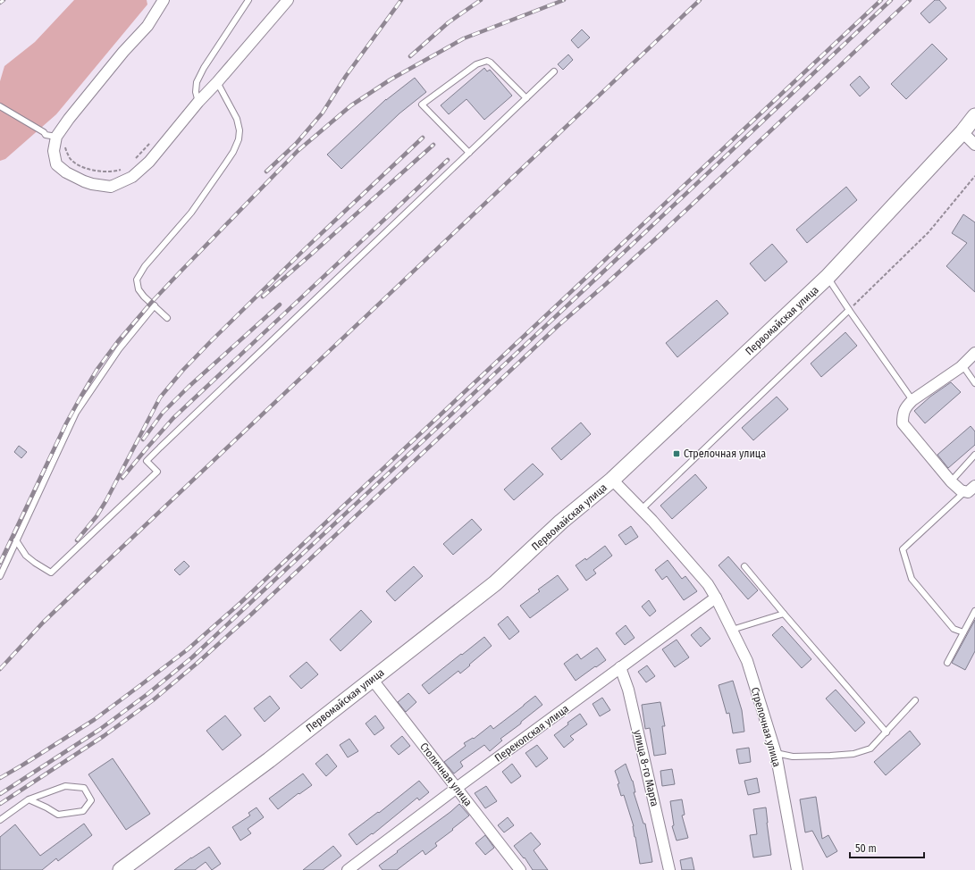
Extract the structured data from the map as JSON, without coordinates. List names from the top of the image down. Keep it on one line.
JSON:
{"streets":{"main road":["Первомайская улица"],"street":["Стрелочная улица","Перекопская улица","улица 8-го Марта","Столичная улица"]},"crossings":[["Первомайская улица","Стрелочная улица"],["Первомайская улица","Столичная улица"],["Стрелочная улица","Перекопская улица"],["Перекопская улица","улица 8-го Марта"],["Перекопская улица","Столичная улица"]],"places":{"transit":["Стрелочная улица"]},"scale_bar":"50 m"}
